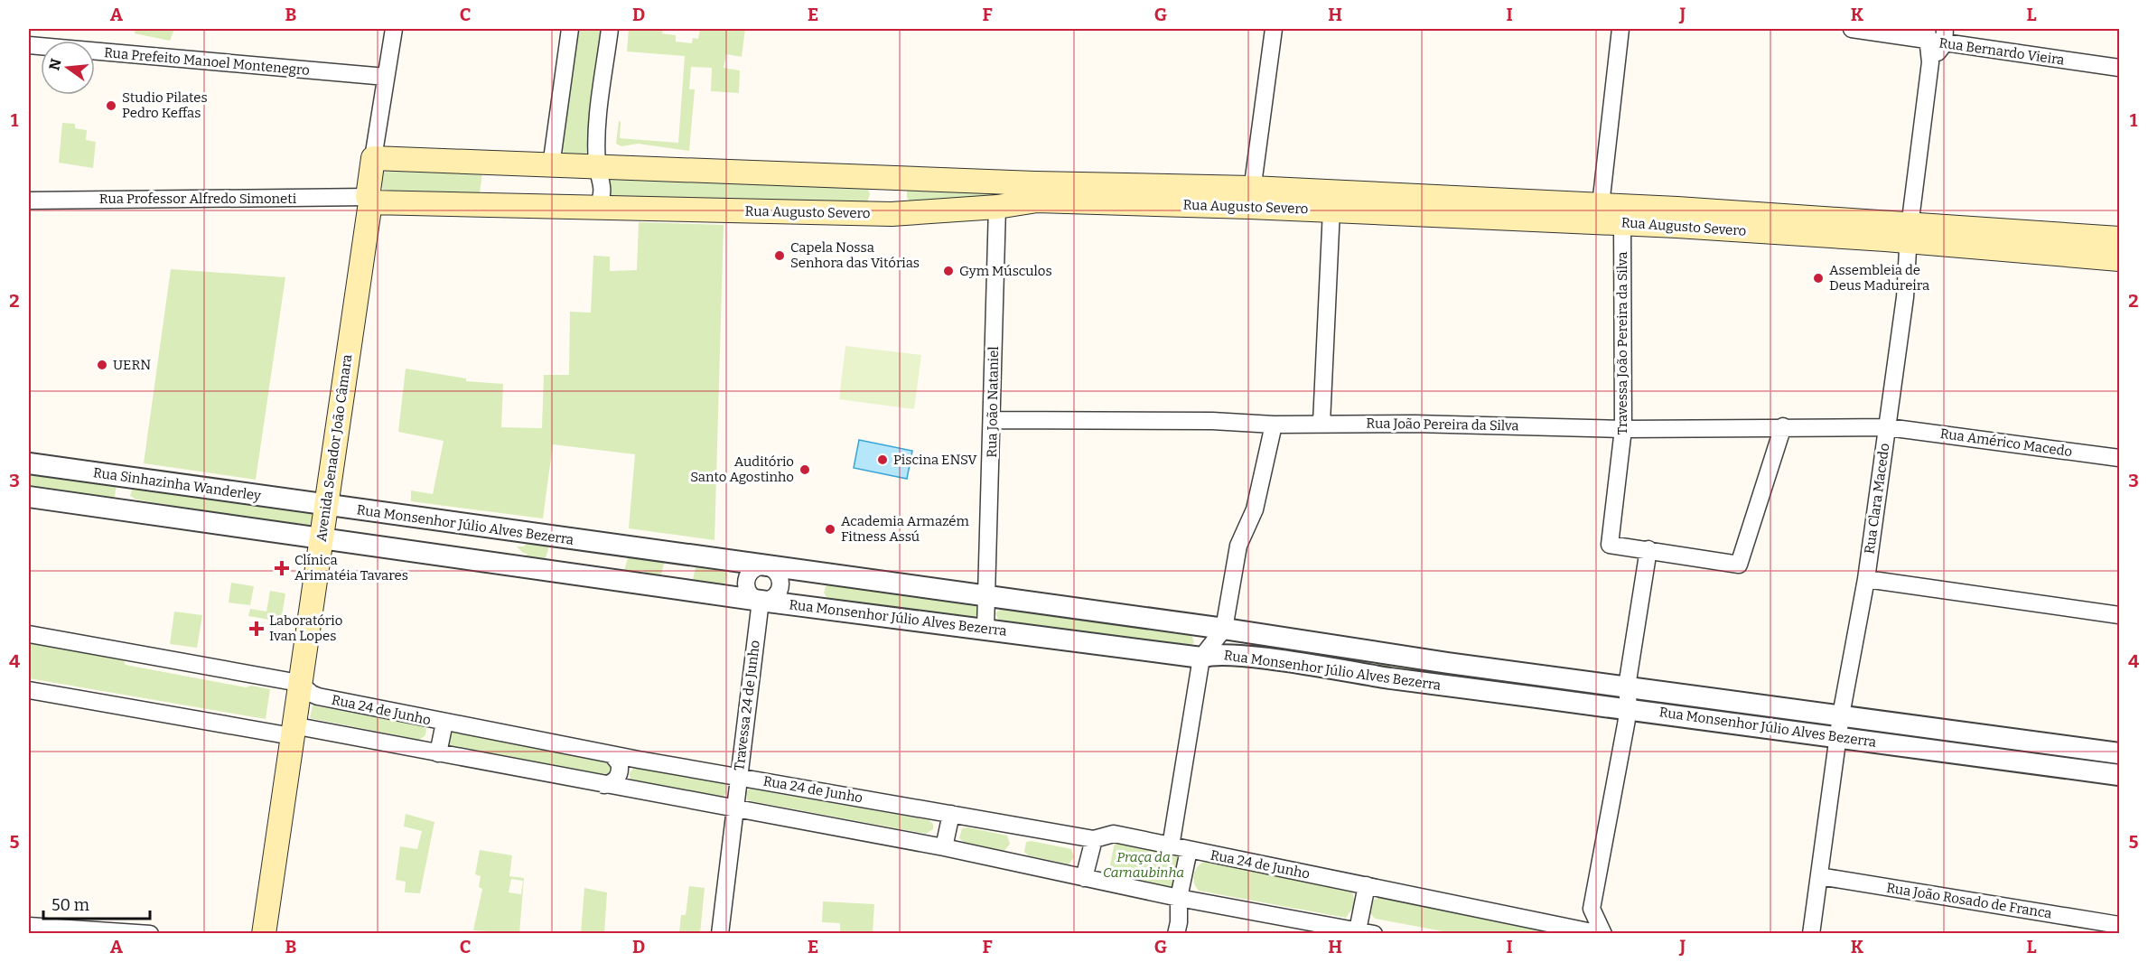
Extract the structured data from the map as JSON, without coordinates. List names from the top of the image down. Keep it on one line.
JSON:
{"streets":{"main road":["Rua Augusto Severo","Avenida Senador João Câmara"],"street":["Rua Bernardo Vieira","Rua Prefeito Manoel Montenegro","Rua Professor Alfredo Simoneti","Travessa João Pereira da Silva","Rua João Nataniel","Rua João Pereira da Silva","Rua Américo Macedo","Rua Sinhazinha Wanderley","Rua Clara Macedo","Rua Monsenhor Júlio Alves Bezerra","Travessa 24 de Junho","Rua 24 de Junho","Rua João Rosado de Franca"]},"crossings":[["Rua Bernardo Vieira","Rua Clara Macedo"],["Rua Prefeito Manoel Montenegro","Avenida Senador João Câmara"],["Rua Professor Alfredo Simoneti","Rua Augusto Severo"],["Rua Professor Alfredo Simoneti","Avenida Senador João Câmara"],["Rua Augusto Severo","Travessa João Pereira da Silva"],["Rua Augusto Severo","Rua João Nataniel"],["Rua Augusto Severo","Avenida Senador João Câmara"],["Rua Augusto Severo","Rua Clara Macedo"],["Travessa João Pereira da Silva","Rua João Pereira da Silva"],["Rua João Nataniel","Rua João Pereira da Silva"],["Rua João Nataniel","Rua Monsenhor Júlio Alves Bezerra"],["Rua João Pereira da Silva","Rua Américo Macedo"],["Rua João Pereira da Silva","Rua Clara Macedo"],["Rua Américo Macedo","Rua Clara Macedo"],["Avenida Senador João Câmara","Rua Sinhazinha Wanderley"],["Avenida Senador João Câmara","Rua Monsenhor Júlio Alves Bezerra"],["Avenida Senador João Câmara","Rua 24 de Junho"],["Rua Sinhazinha Wanderley","Rua Monsenhor Júlio Alves Bezerra"],["Rua Clara Macedo","Rua Monsenhor Júlio Alves Bezerra"],["Rua Clara Macedo","Rua João Rosado de Franca"],["Rua Monsenhor Júlio Alves Bezerra","Travessa 24 de Junho"],["Travessa 24 de Junho","Rua 24 de Junho"]],"parks":["Praça da Carnaubinha"],"places":{"other":["Studio Pilates Pedro Keffas","Capela Nossa Senhora das Vitórias","Gym Músculos","Assembleia de Deus Madureira","UERN","Piscina ENSV","Auditório Santo Agostinho","Academia Armazém Fitness Assú"],"health":["Clínica Arimatéia Tavares","Laboratório Ivan Lopes"]},"scale_bar":"50 m","north":"left","grid":{"columns":["A","B","C","D","E","F","G","H","I","J","K","L"],"rows":["1","2","3","4","5"]}}
